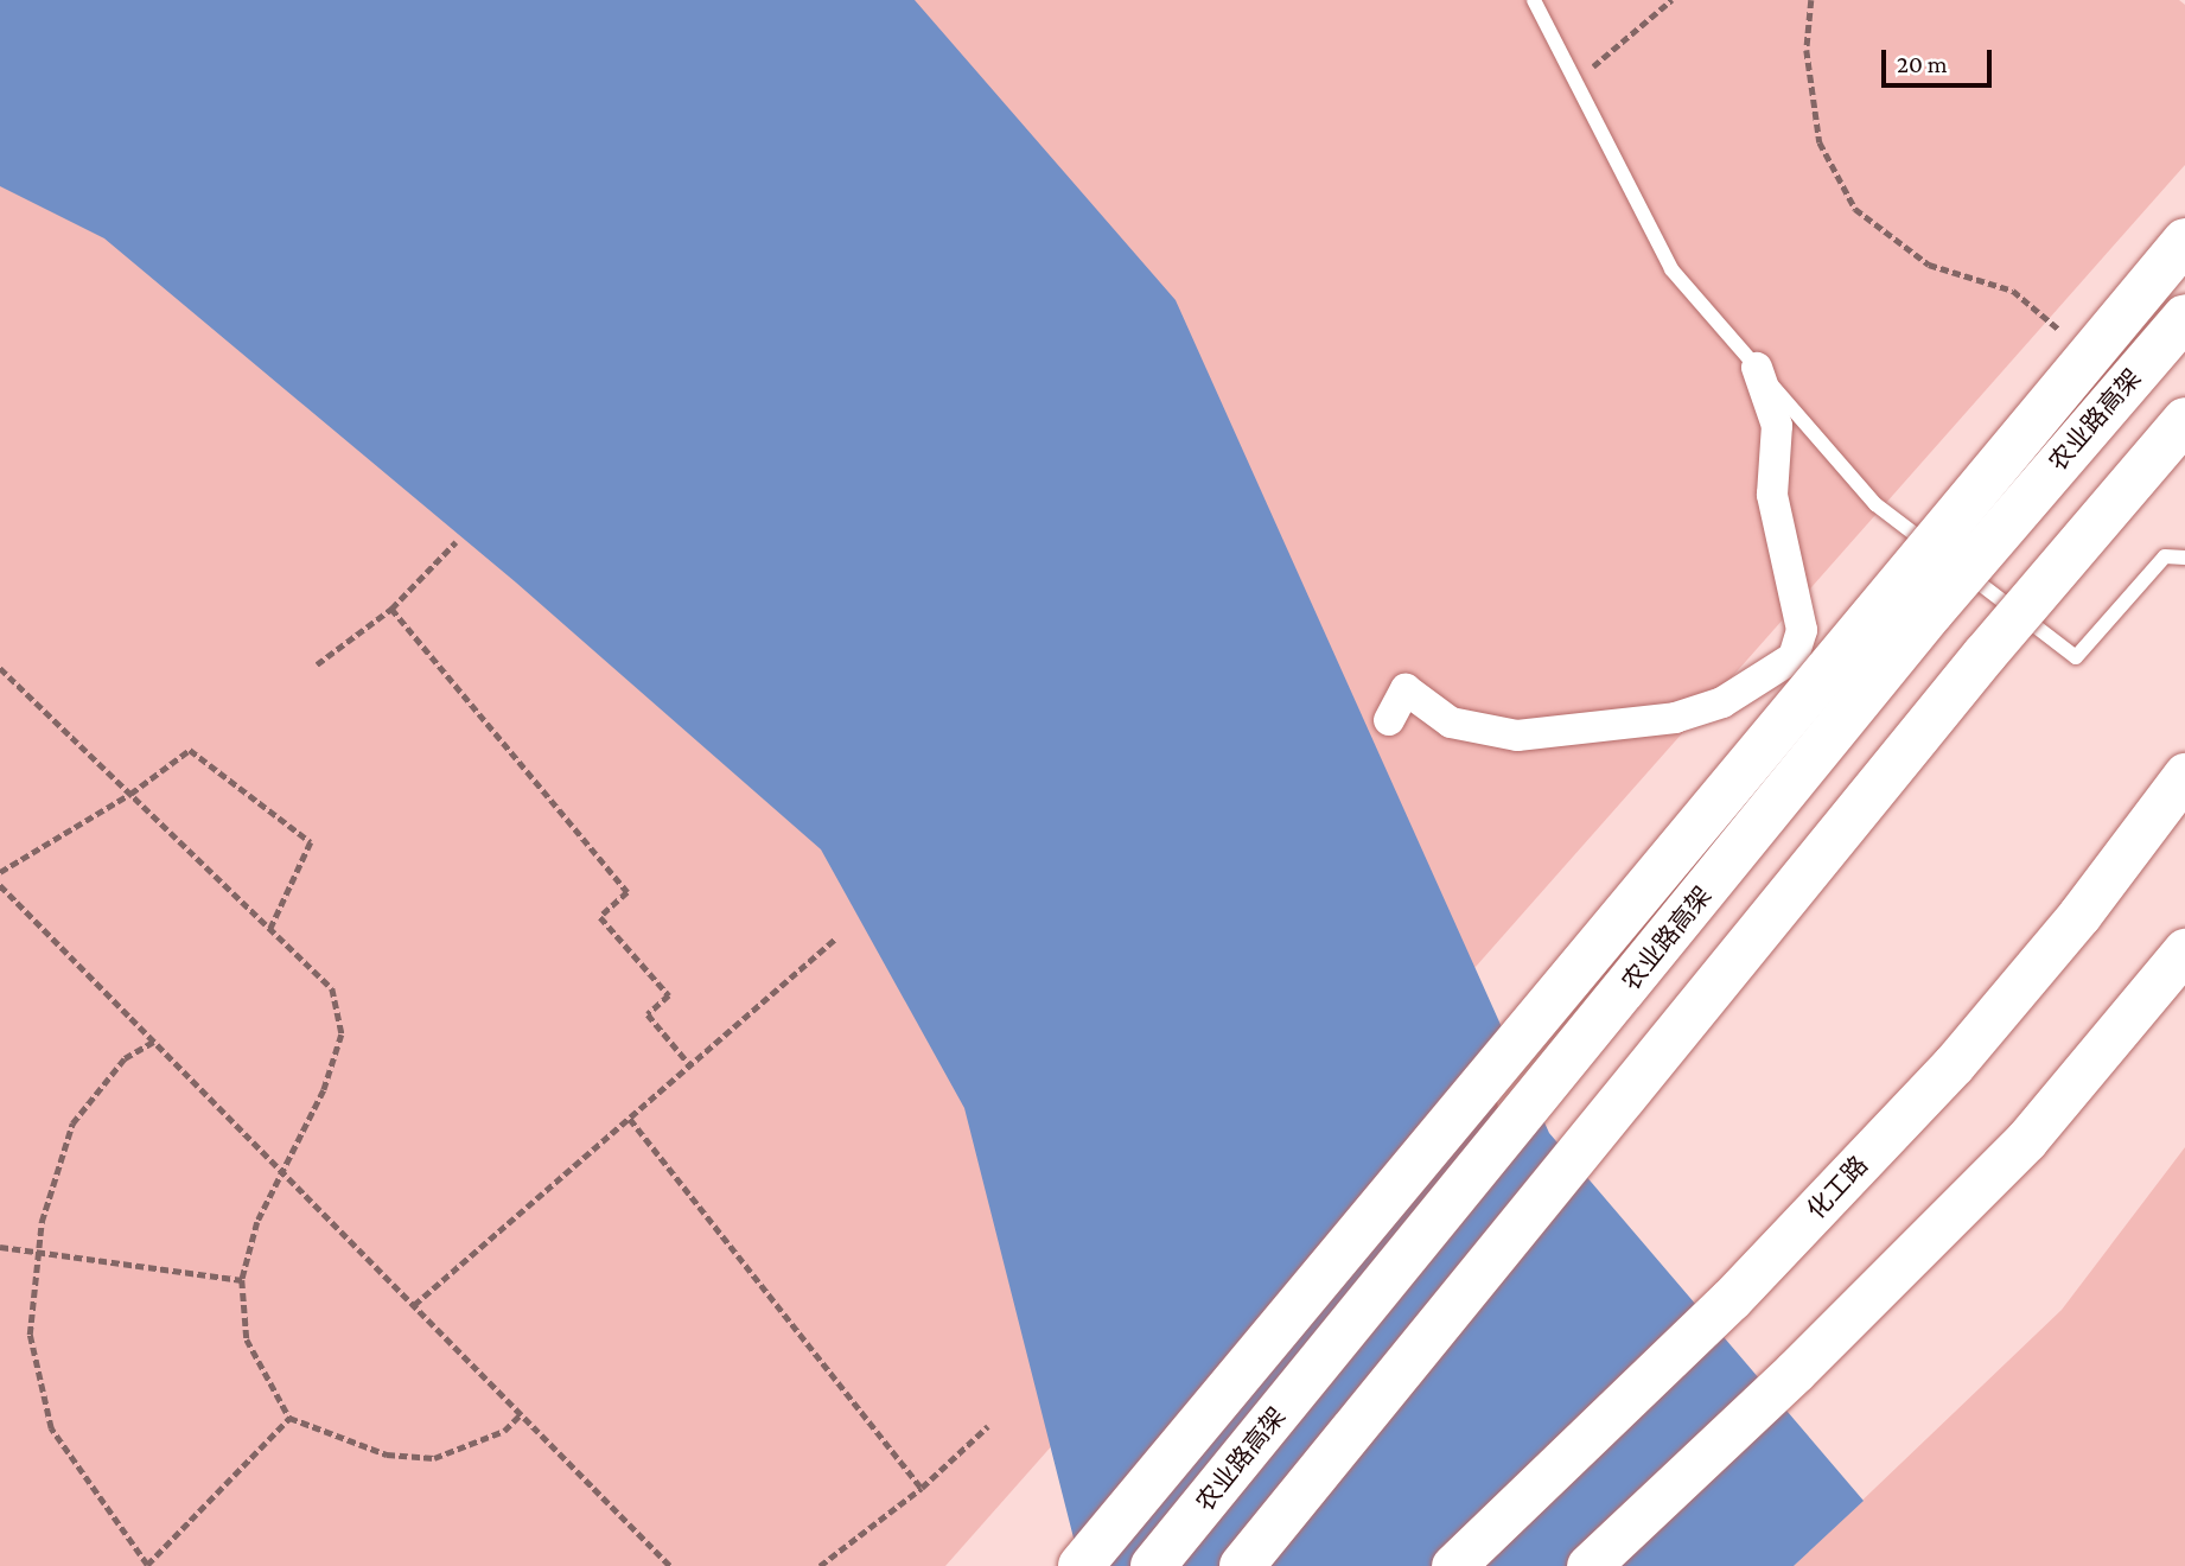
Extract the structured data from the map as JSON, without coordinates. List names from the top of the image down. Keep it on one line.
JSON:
{"streets":{"highway":["农业路高架"],"main road":["化工路"]},"scale_bar":"20 m"}
